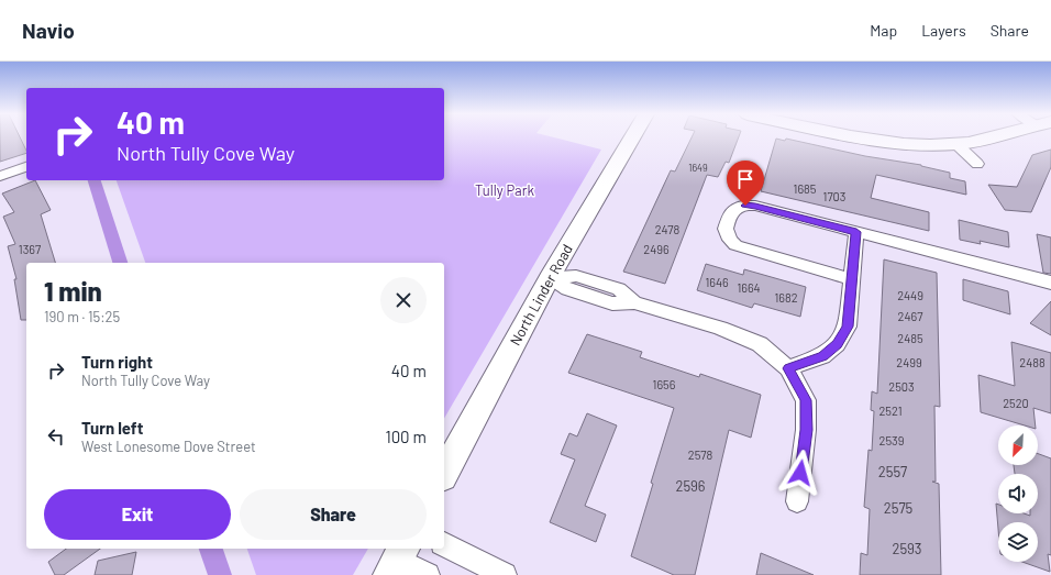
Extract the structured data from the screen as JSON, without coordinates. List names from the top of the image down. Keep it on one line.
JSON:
{"streets":{"main road":["North Linder Road"]},"parks":["Tully Park"],"house_numbers":["1649","1685","1703","2478","1367","2496","1646","1664","2449","1682","2467","2485","2499","2488","1656","2503","2520","2521","2539","2578","2557","2596","2575","2593"],"north":"bottom left","page":{"header":"Navio","nav":["Map","Layers","Share"],"turn":["40 m","North Tully Cove Way"],"heading":["1 min","190 m · 15:25"],"list":[{"name":"Turn right","note":"North Tully Cove Way","value":"40 m"},{"name":"Turn left","note":"West Lonesome Dove Street","value":"100 m"}],"buttons":["Exit","Share"]}}
